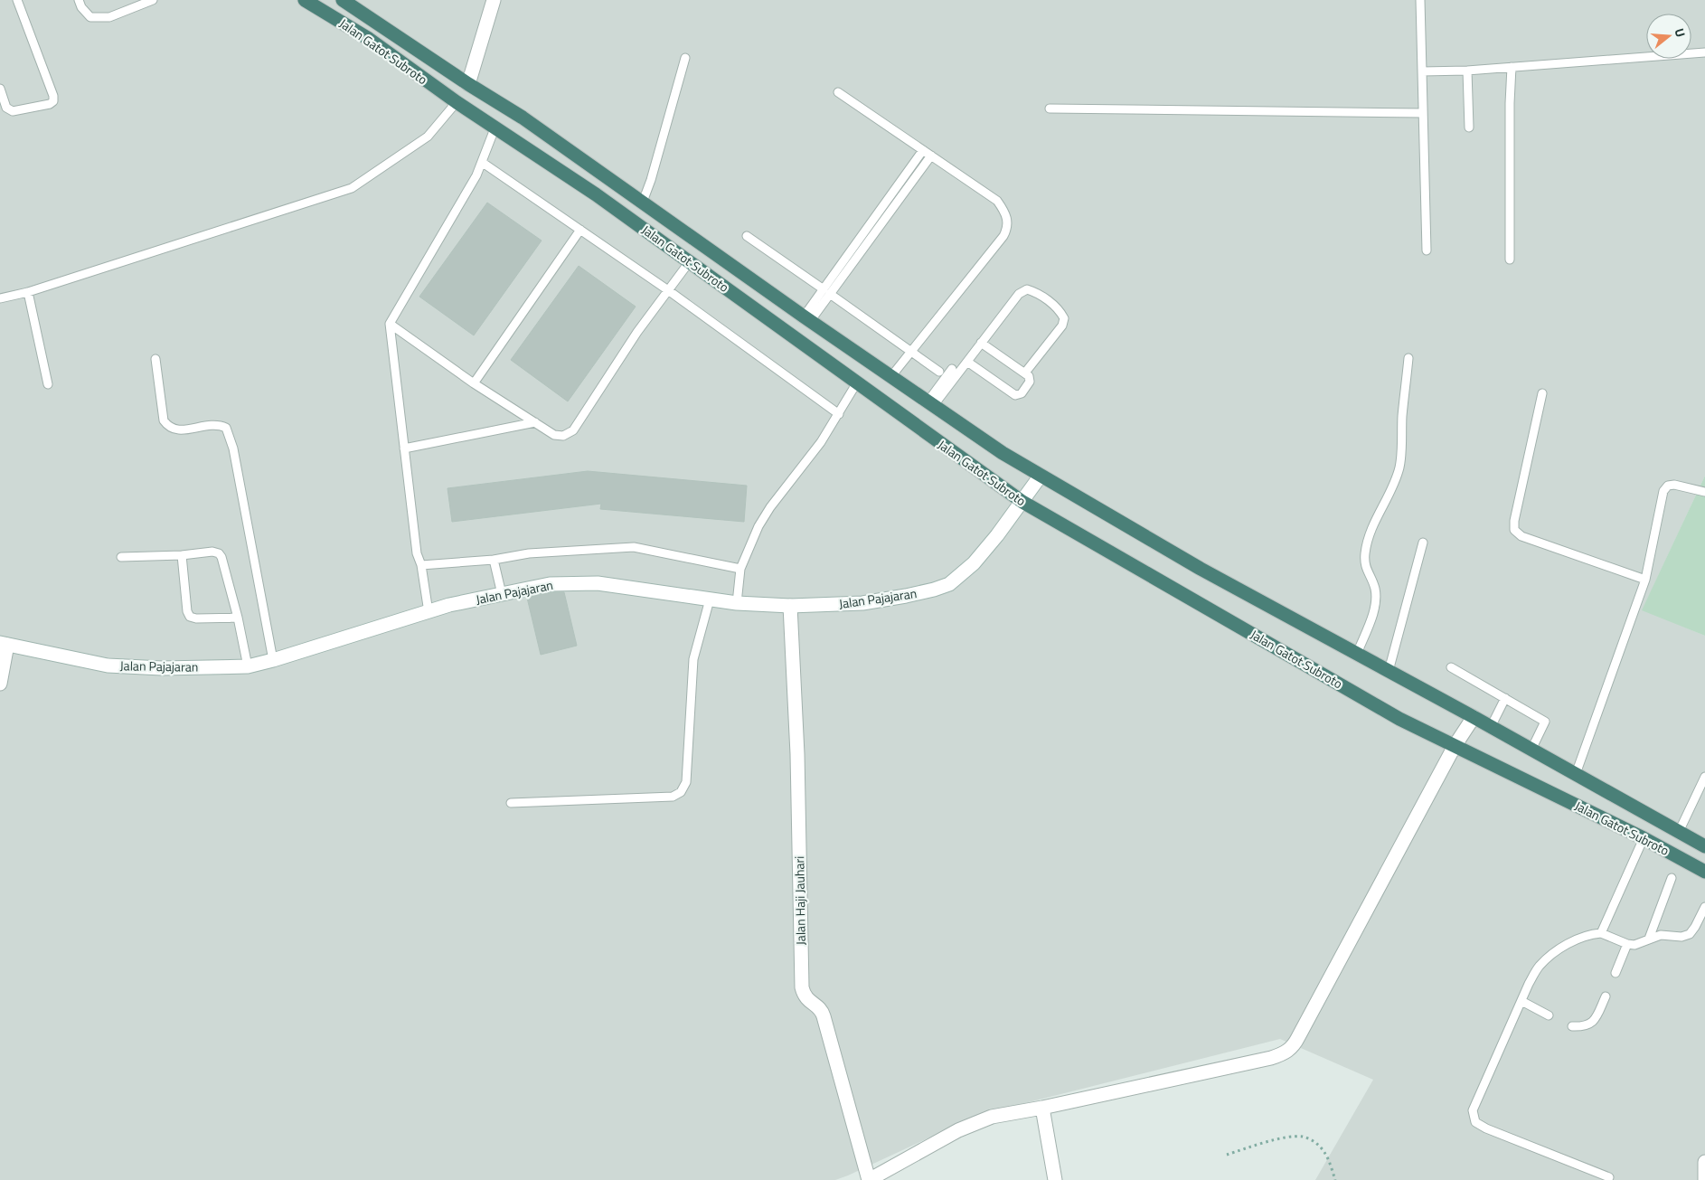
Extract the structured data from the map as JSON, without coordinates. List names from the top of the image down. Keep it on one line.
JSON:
{"streets":{"highway":["Jalan Gatot Subroto"],"street":["Jalan Pajajaran","Jalan Haji Jauhari"]},"crossings":[["Jalan Gatot Subroto","Jalan Pajajaran"],["Jalan Pajajaran","Jalan Haji Jauhari"]],"north":"right"}
